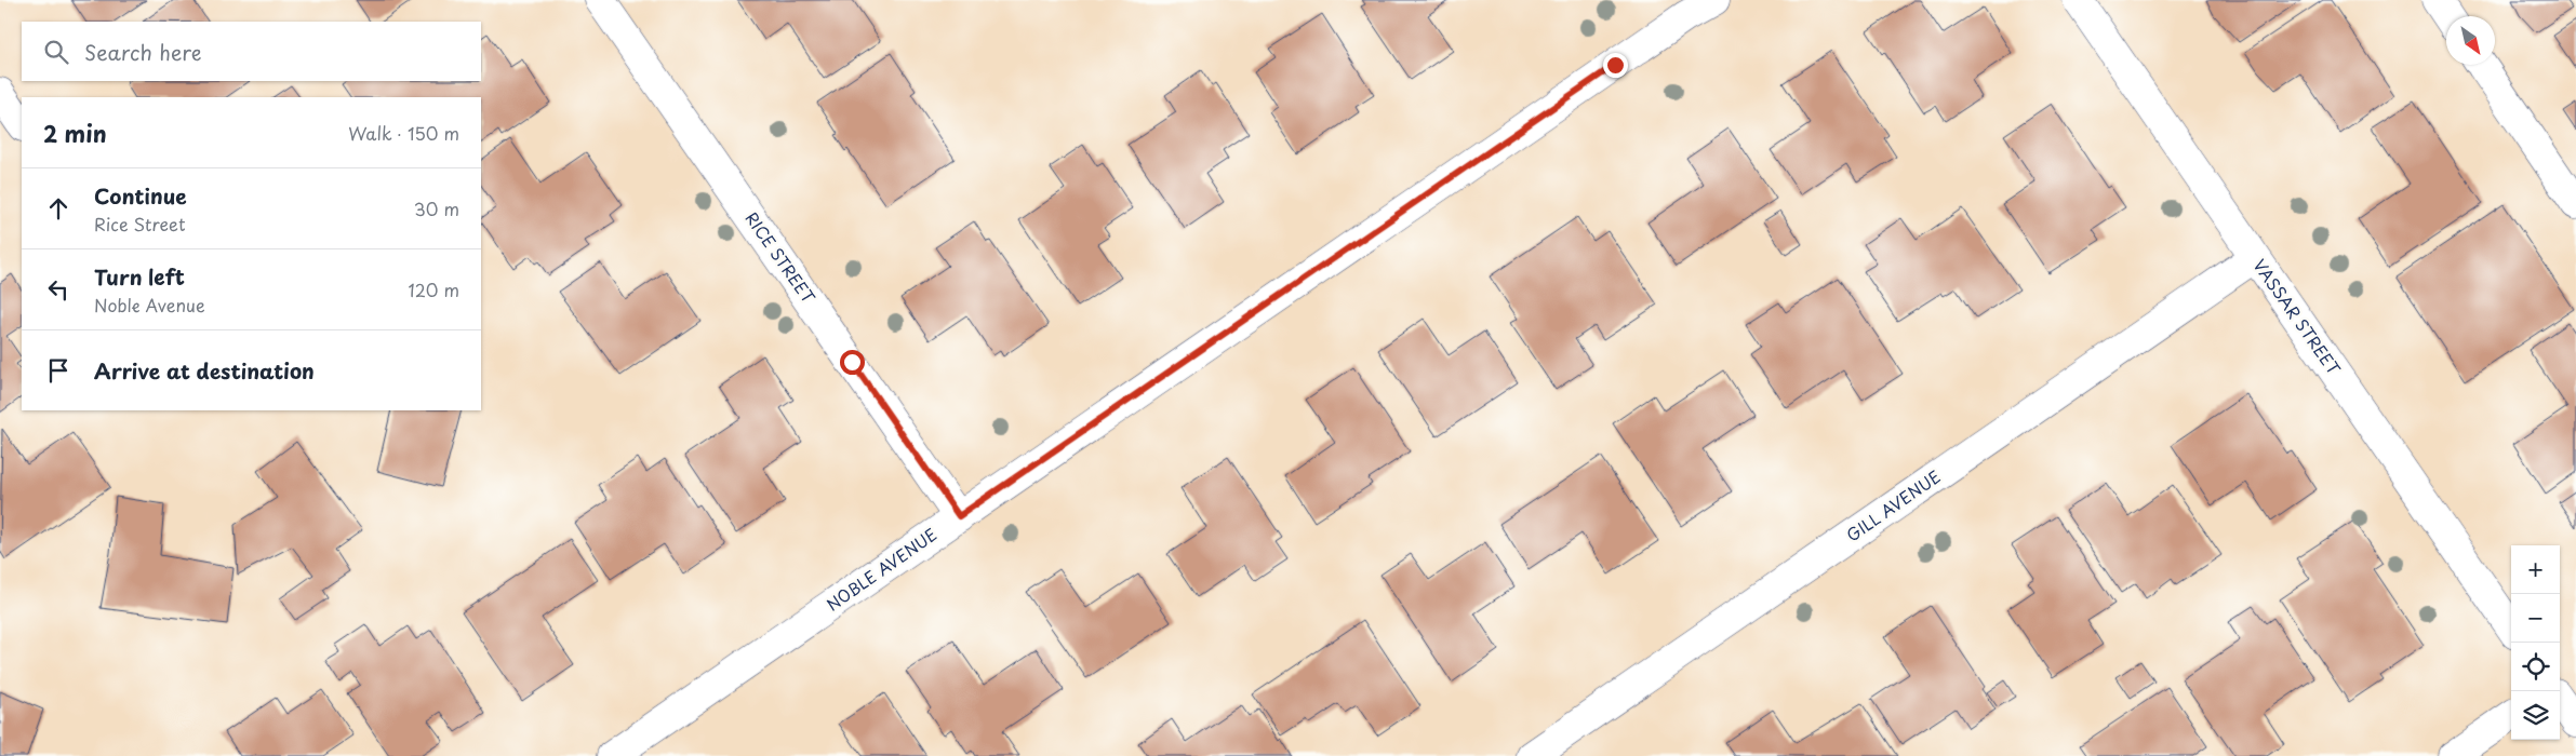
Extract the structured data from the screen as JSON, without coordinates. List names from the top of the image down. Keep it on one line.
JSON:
{"streets":{"street":["RICE STREET","VASSAR STREET","GILL AVENUE","NOBLE AVENUE"]},"crossings":[["RICE STREET","NOBLE AVENUE"],["VASSAR STREET","GILL AVENUE"]],"north":"bottom right","page":{"search":"Search here","heading":["2 min","Walk · 150 m"],"list":[["Continue","Rice Street","30 m"],["Turn left","Noble Avenue","120 m"],"Arrive at destination"],"map_buttons":["+","−"]}}
